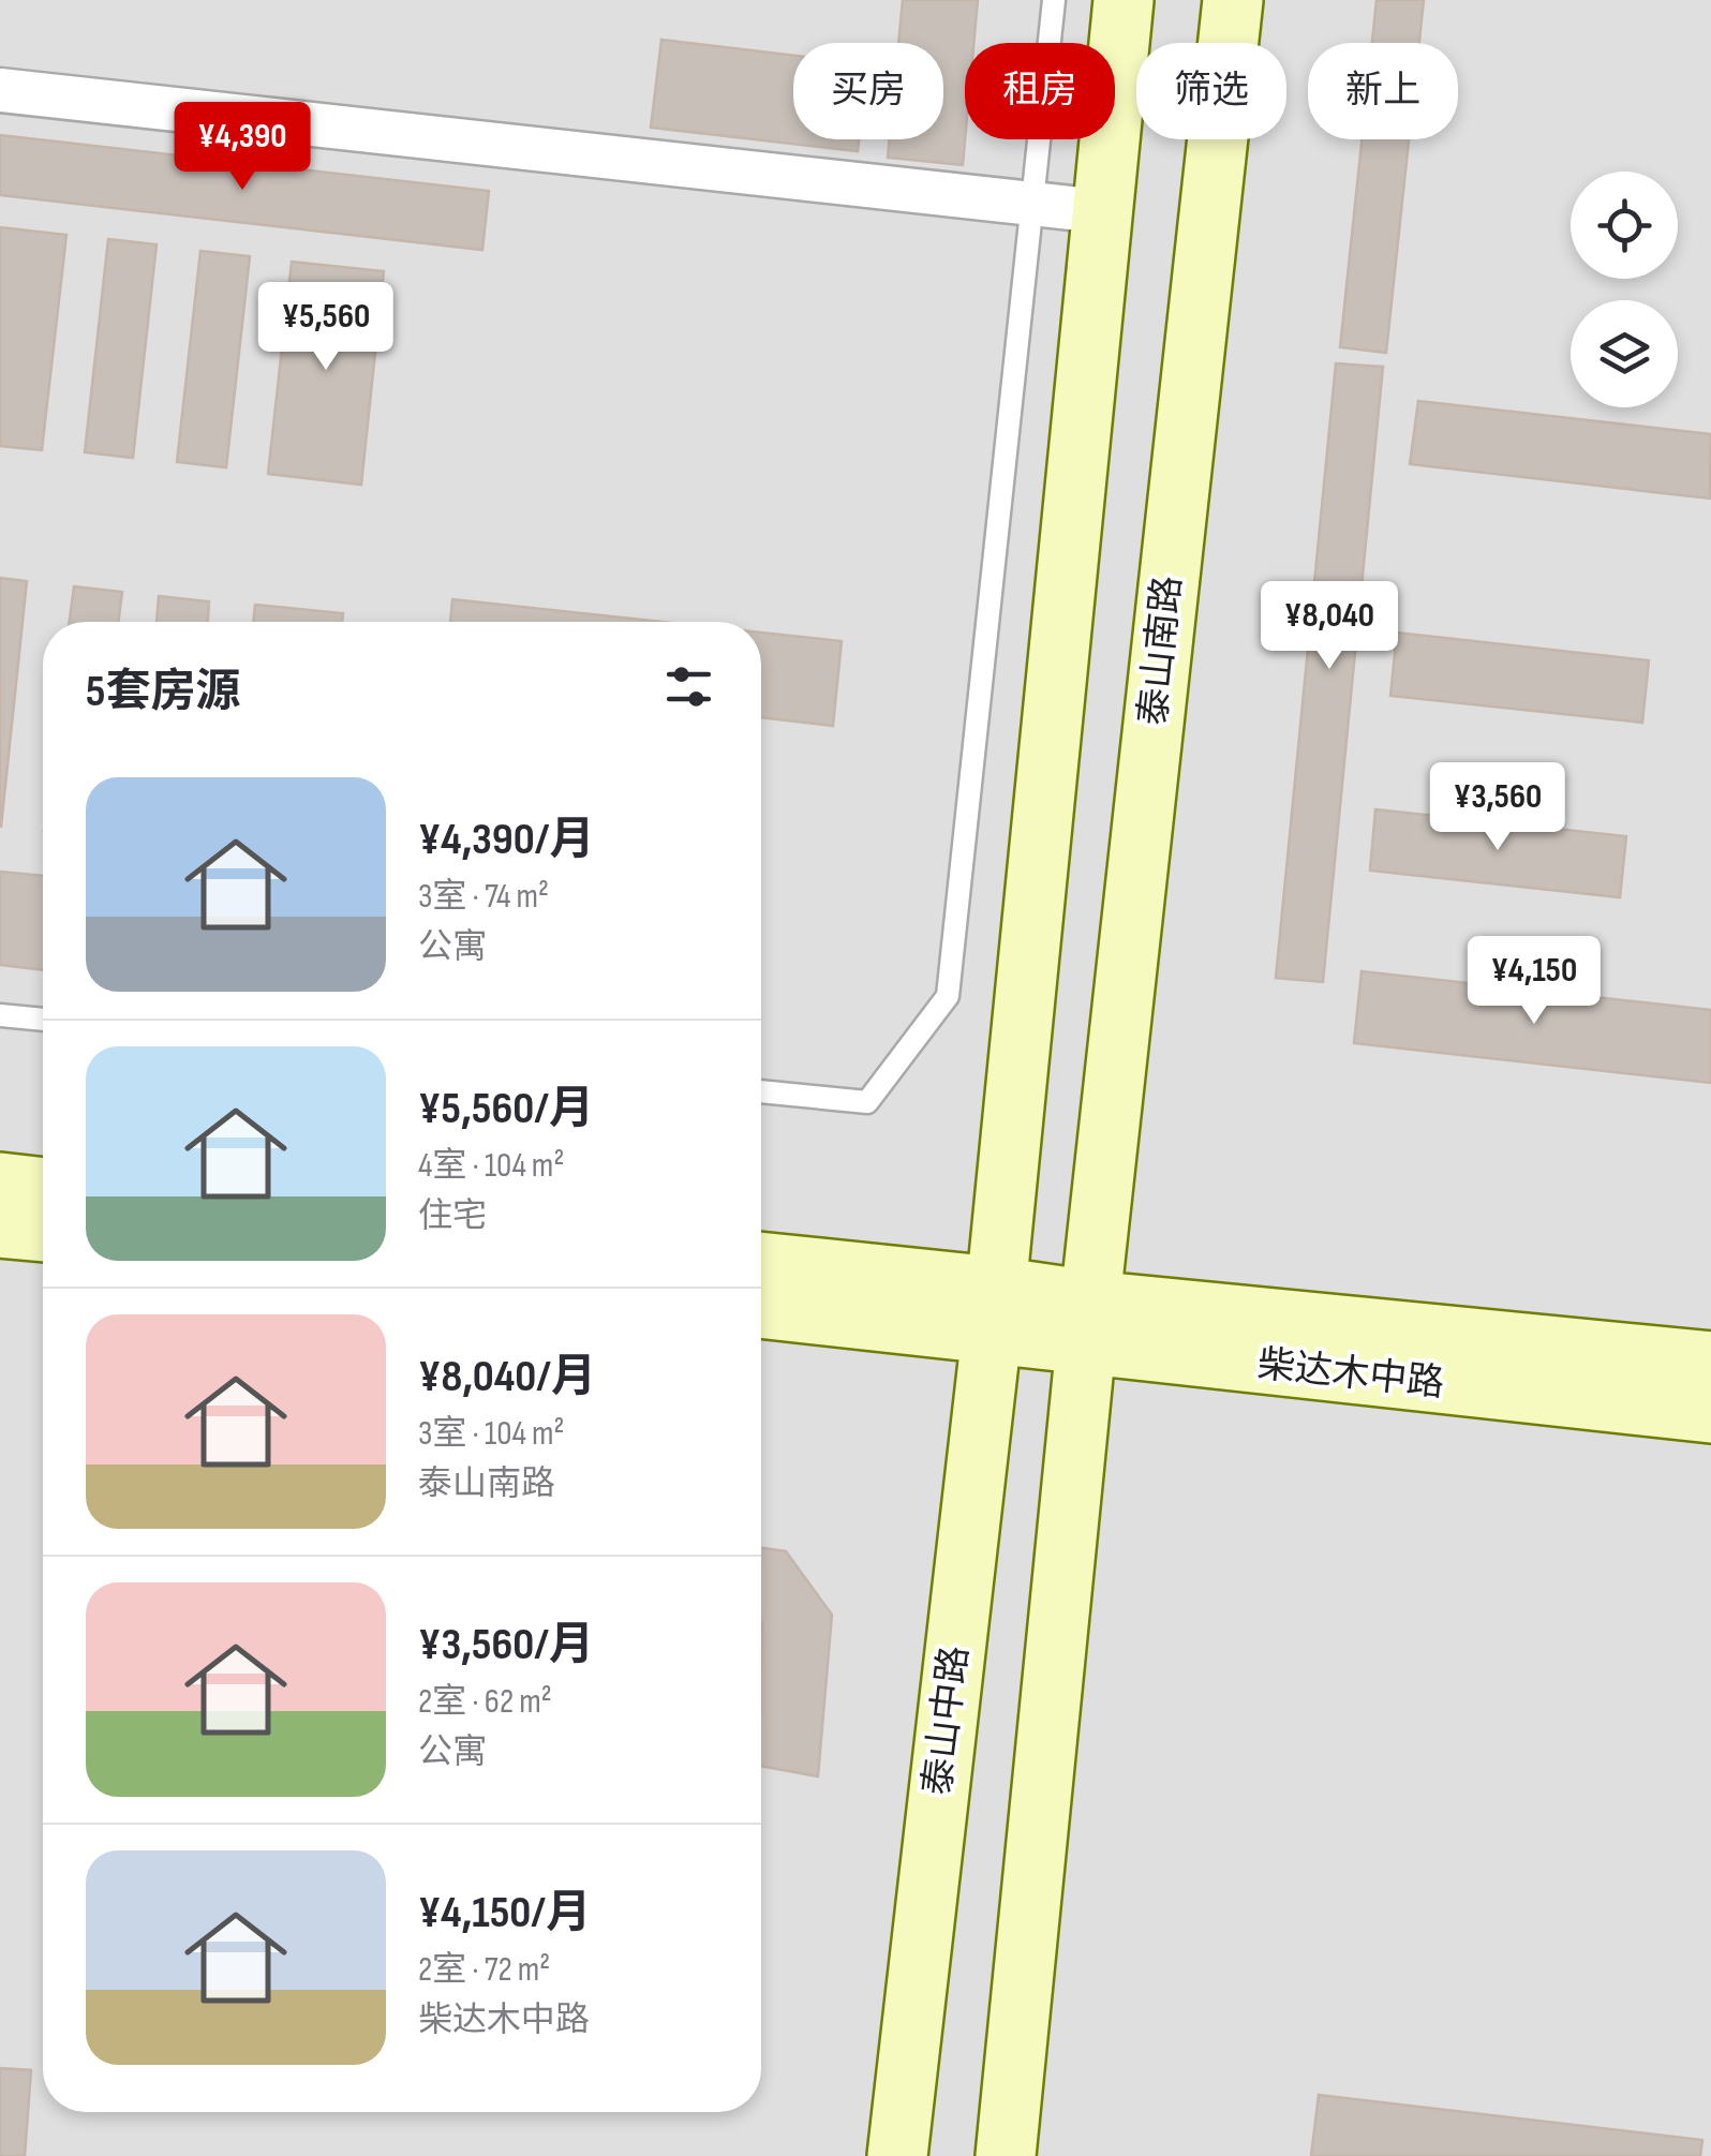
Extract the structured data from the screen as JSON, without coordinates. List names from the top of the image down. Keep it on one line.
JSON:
{"streets":{"street":["泰山南路","柴达木中路","泰山中路"]},"crossings":[["泰山南路","柴达木中路"],["柴达木中路","泰山中路"]],"page":{"chip":["买房","租房","筛选","新上"],"price":["¥4,390","¥5,560","¥8,040","¥3,560","¥4,150"],"heading":"5套房源","list":[{"name":"¥4,390/月","note":"3室 · 74 m² · 公寓"},{"name":"¥5,560/月","note":"4室 · 104 m² · 住宅"},{"name":"¥8,040/月","note":"3室 · 104 m² · 泰山南路"},{"name":"¥3,560/月","note":"2室 · 62 m² · 公寓"},{"name":"¥4,150/月","note":"2室 · 72 m² · 柴达木中路"}]}}
